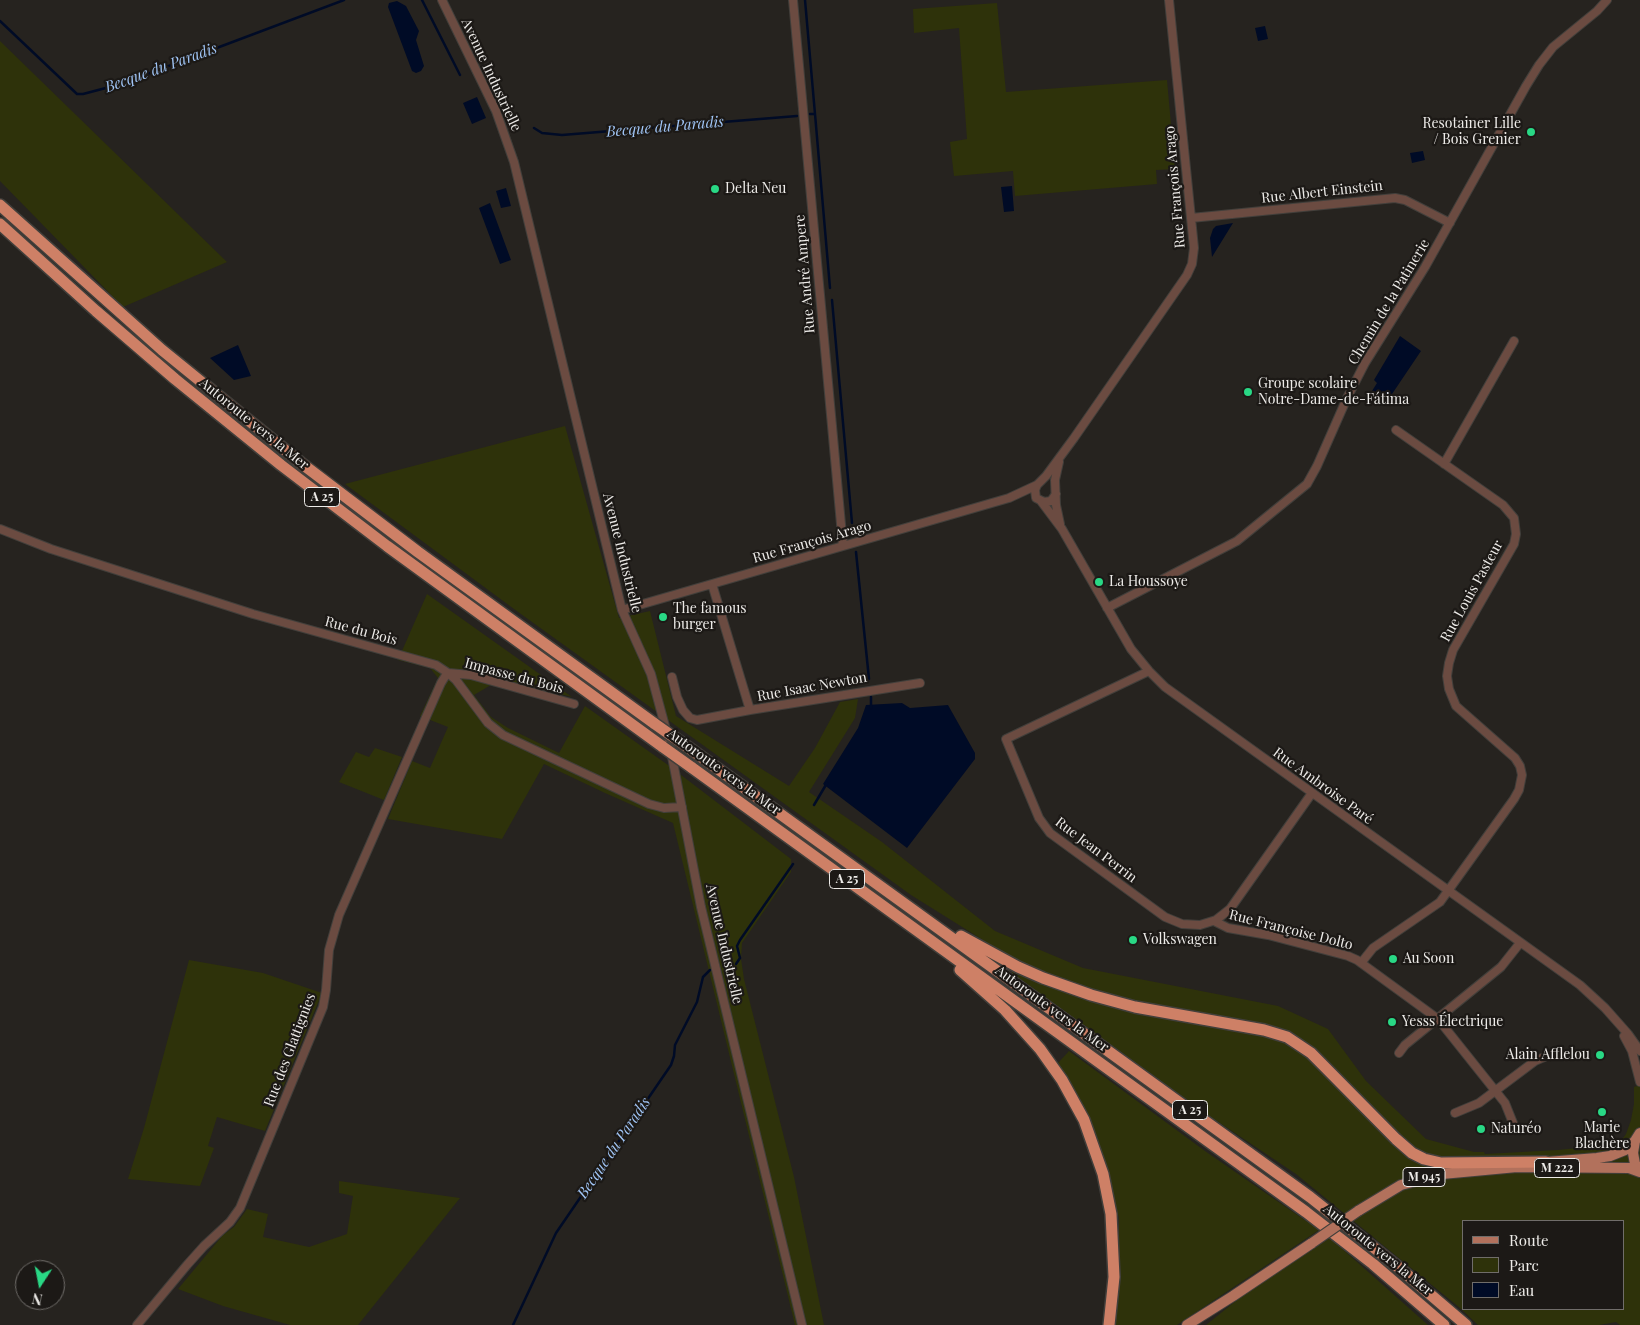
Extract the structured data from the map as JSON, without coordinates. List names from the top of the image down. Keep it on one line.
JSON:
{"streets":{"highway":["Autoroute vers la Mer","A 25"],"main road":["M 222","M 945"],"street":["Avenue Industrielle","Rue François Arago","Rue Albert Einstein","Rue André Ampere","Chemin de la Patinerie","Rue Louis Pasteur","Rue du Bois","Impasse du Bois","Rue Isaac Newton","Rue Ambroise Paré","Rue Jean Perrin","Rue Françoise Dolto","Rue des Glattignies"]},"crossings":[["Avenue Industrielle","Rue François Arago"],["Avenue Industrielle","Rue du Bois"],["Rue François Arago","Rue Albert Einstein"],["Rue François Arago","Rue André Ampere"],["Rue François Arago","Rue Isaac Newton"],["Rue François Arago","Rue Ambroise Paré"],["Rue Albert Einstein","Chemin de la Patinerie"],["Chemin de la Patinerie","Rue Ambroise Paré"],["Rue Louis Pasteur","Rue Ambroise Paré"],["Rue Louis Pasteur","Rue Françoise Dolto"],["Rue du Bois","Impasse du Bois"],["Rue du Bois","Rue des Glattignies"],["Impasse du Bois","Rue des Glattignies"],["Rue Ambroise Paré","Rue Jean Perrin"],["Rue Jean Perrin","Rue Françoise Dolto"],["M 222","M 945"]],"water":["Becque du Paradis"],"places":["Resotainer Lille / Bois Grenier","Delta Neu","Groupe scolaire Notre-Dame-de-Fátima","La Houssoye","The famous burger","Volkswagen","Au Soon","Yesss Électrique","Alain Afflelou","Marie Blachère","Naturéo"],"legend":["Route","Parc","Eau"],"north":"bottom"}
